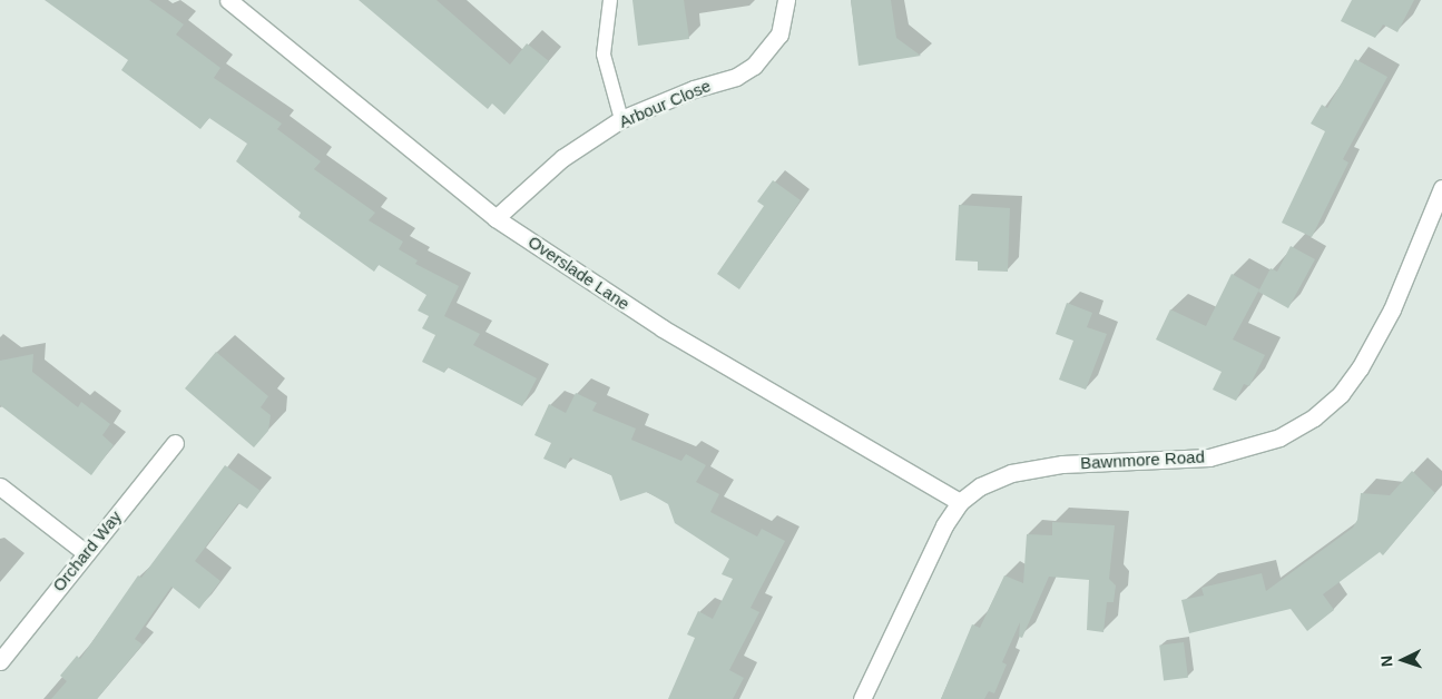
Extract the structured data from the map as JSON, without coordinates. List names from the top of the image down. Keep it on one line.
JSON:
{"streets":{"street":["Arbour Close","Overslade Lane","Bawnmore Road","Orchard Way"]},"crossings":[["Arbour Close","Overslade Lane"],["Overslade Lane","Bawnmore Road"]],"north":"left"}
